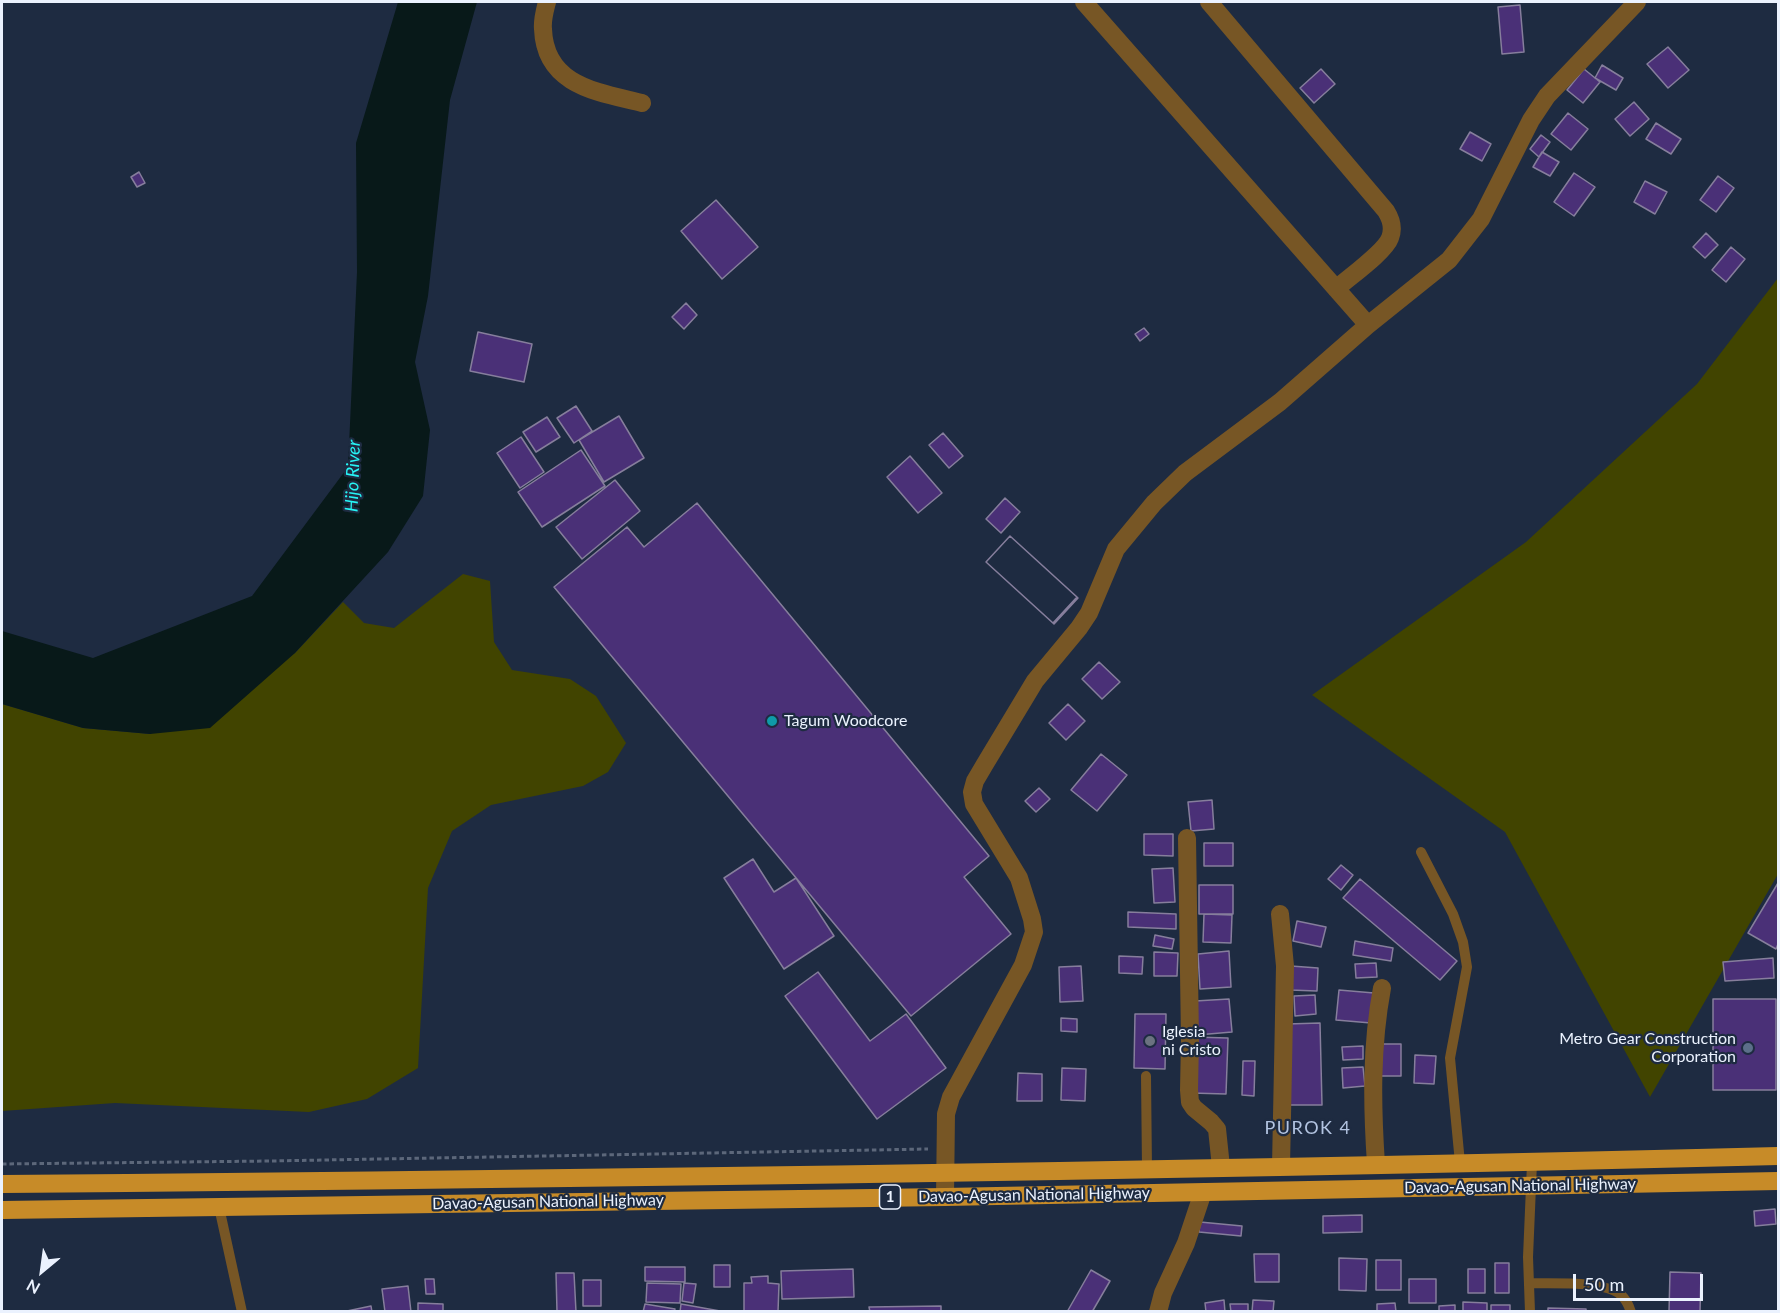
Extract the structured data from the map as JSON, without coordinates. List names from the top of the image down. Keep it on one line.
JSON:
{"streets":{"highway":["Davao-Agusan National Highway","1"]},"districts":["PUROK 4"],"water":["Hijo River"],"places":["Tagum Woodcore","Iglesia ni Cristo","Metro Gear Construction Corporation"],"scale_bar":"50 m","north":"bottom left"}
